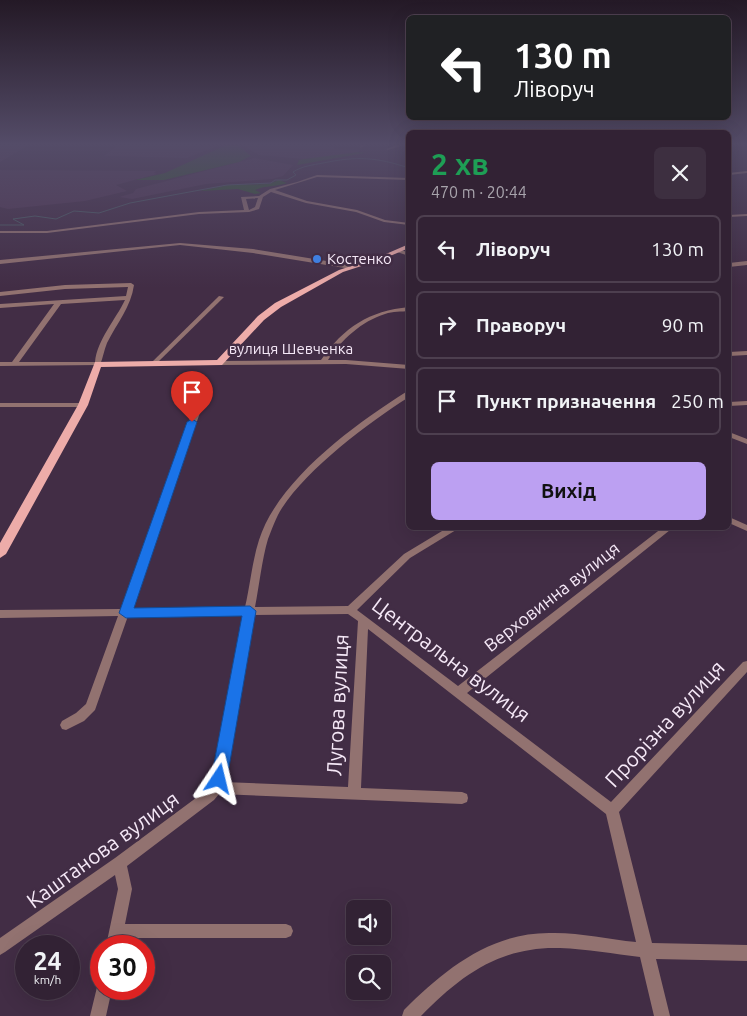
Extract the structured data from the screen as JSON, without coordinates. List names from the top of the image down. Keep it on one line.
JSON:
{"streets":{"main road":["вулиця Шевченка"],"street":["Верховинна вулиця","Центральна вулиця","Лугова вулиця","Прорізна вулиця","Каштанова вулиця"]},"crossings":[["Верховинна вулиця","Центральна вулиця"],["Центральна вулиця","Лугова вулиця"],["Центральна вулиця","Прорізна вулиця"]],"places":["Костенко"],"page":{"turn":["130 m","Ліворуч"],"heading":["2 хв","470 m · 20:44"],"list":[{"name":"Ліворуч","value":"130 m"},{"name":"Праворуч","value":"90 m"},{"name":"Пункт призначення","value":"250 m"}],"buttons":"Вихід","speed":"24 km/h","limit":"30"}}
